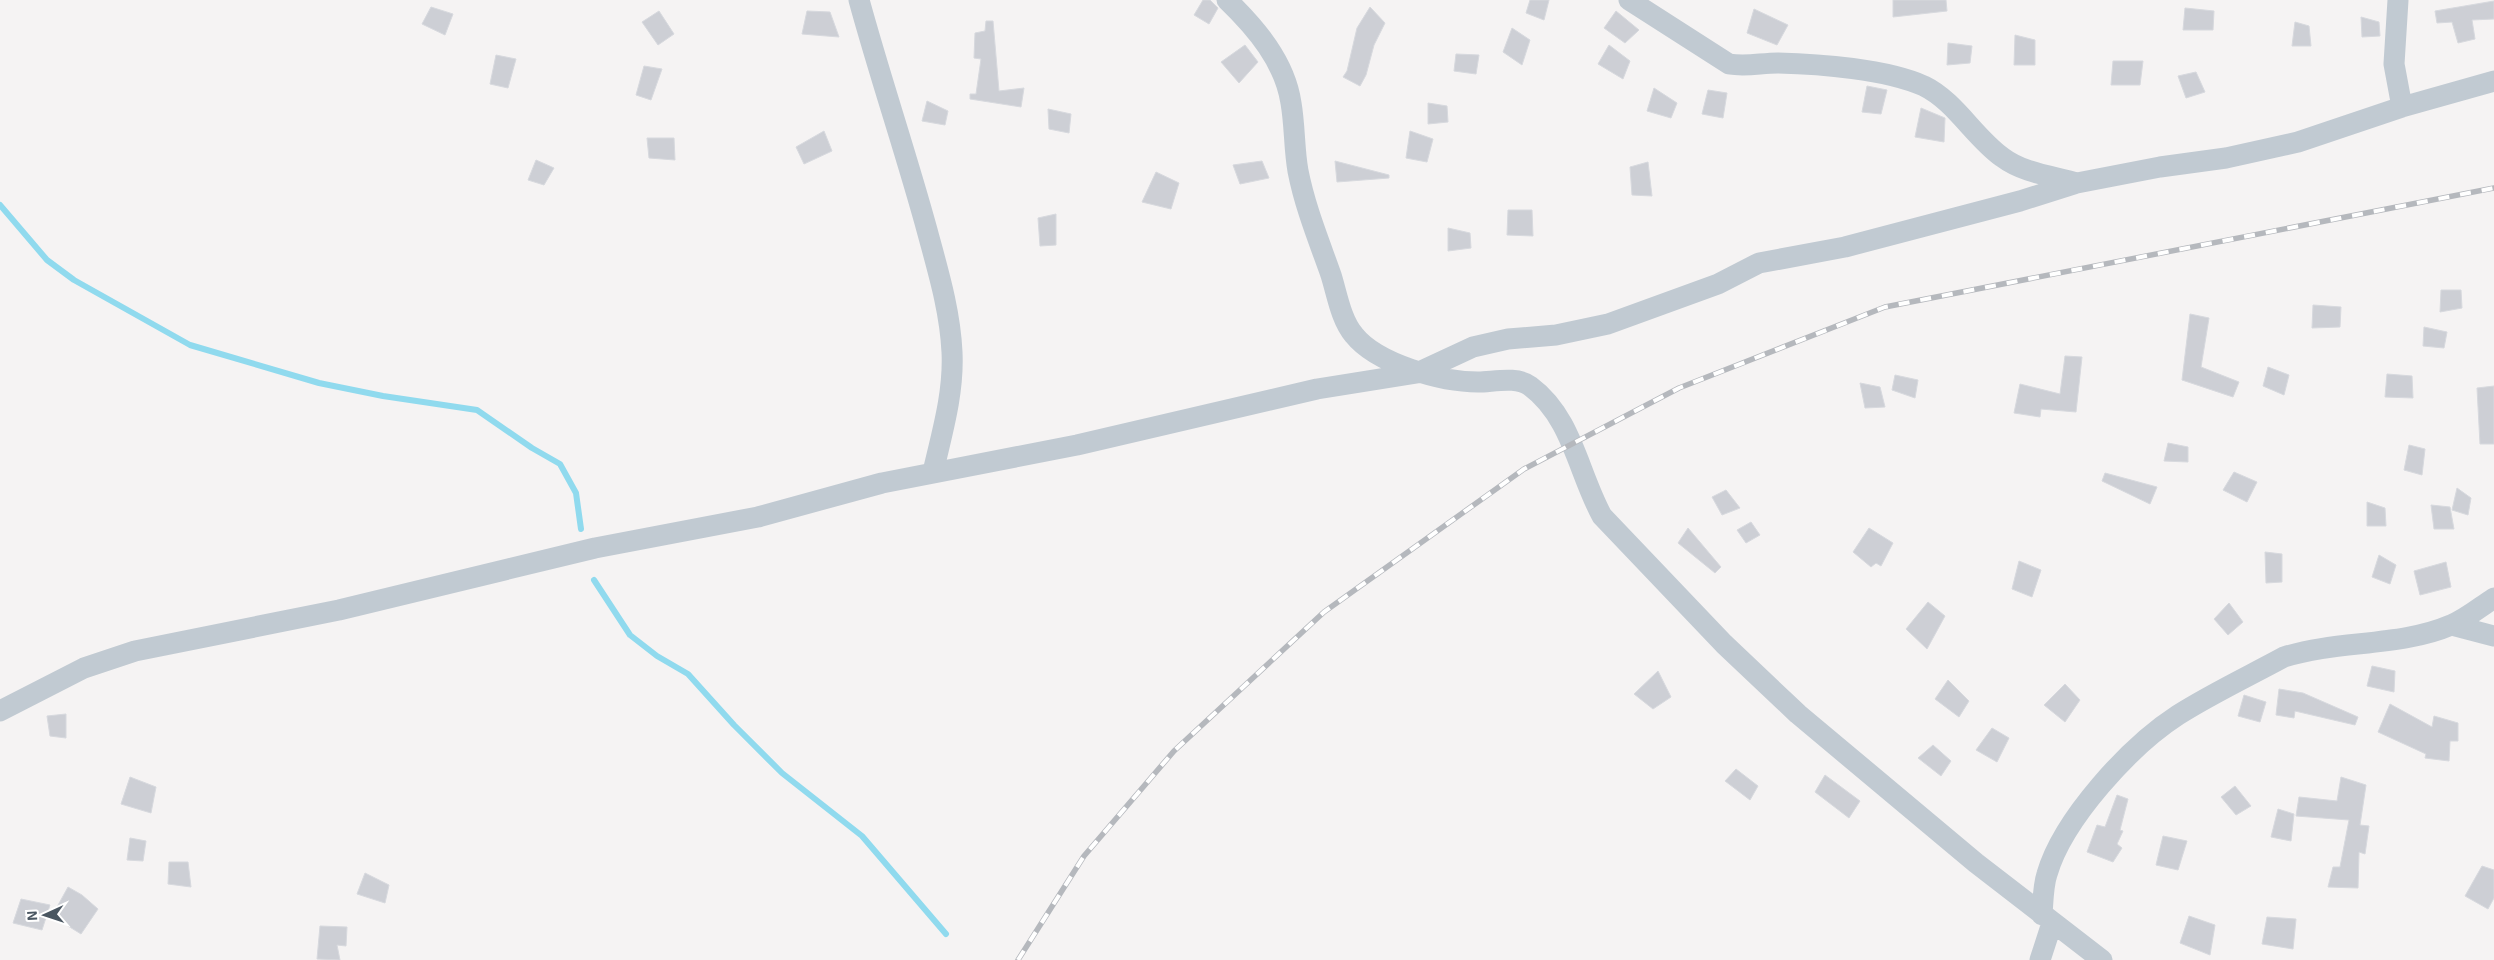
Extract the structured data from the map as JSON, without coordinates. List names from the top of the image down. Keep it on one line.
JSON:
{"north":"left"}
